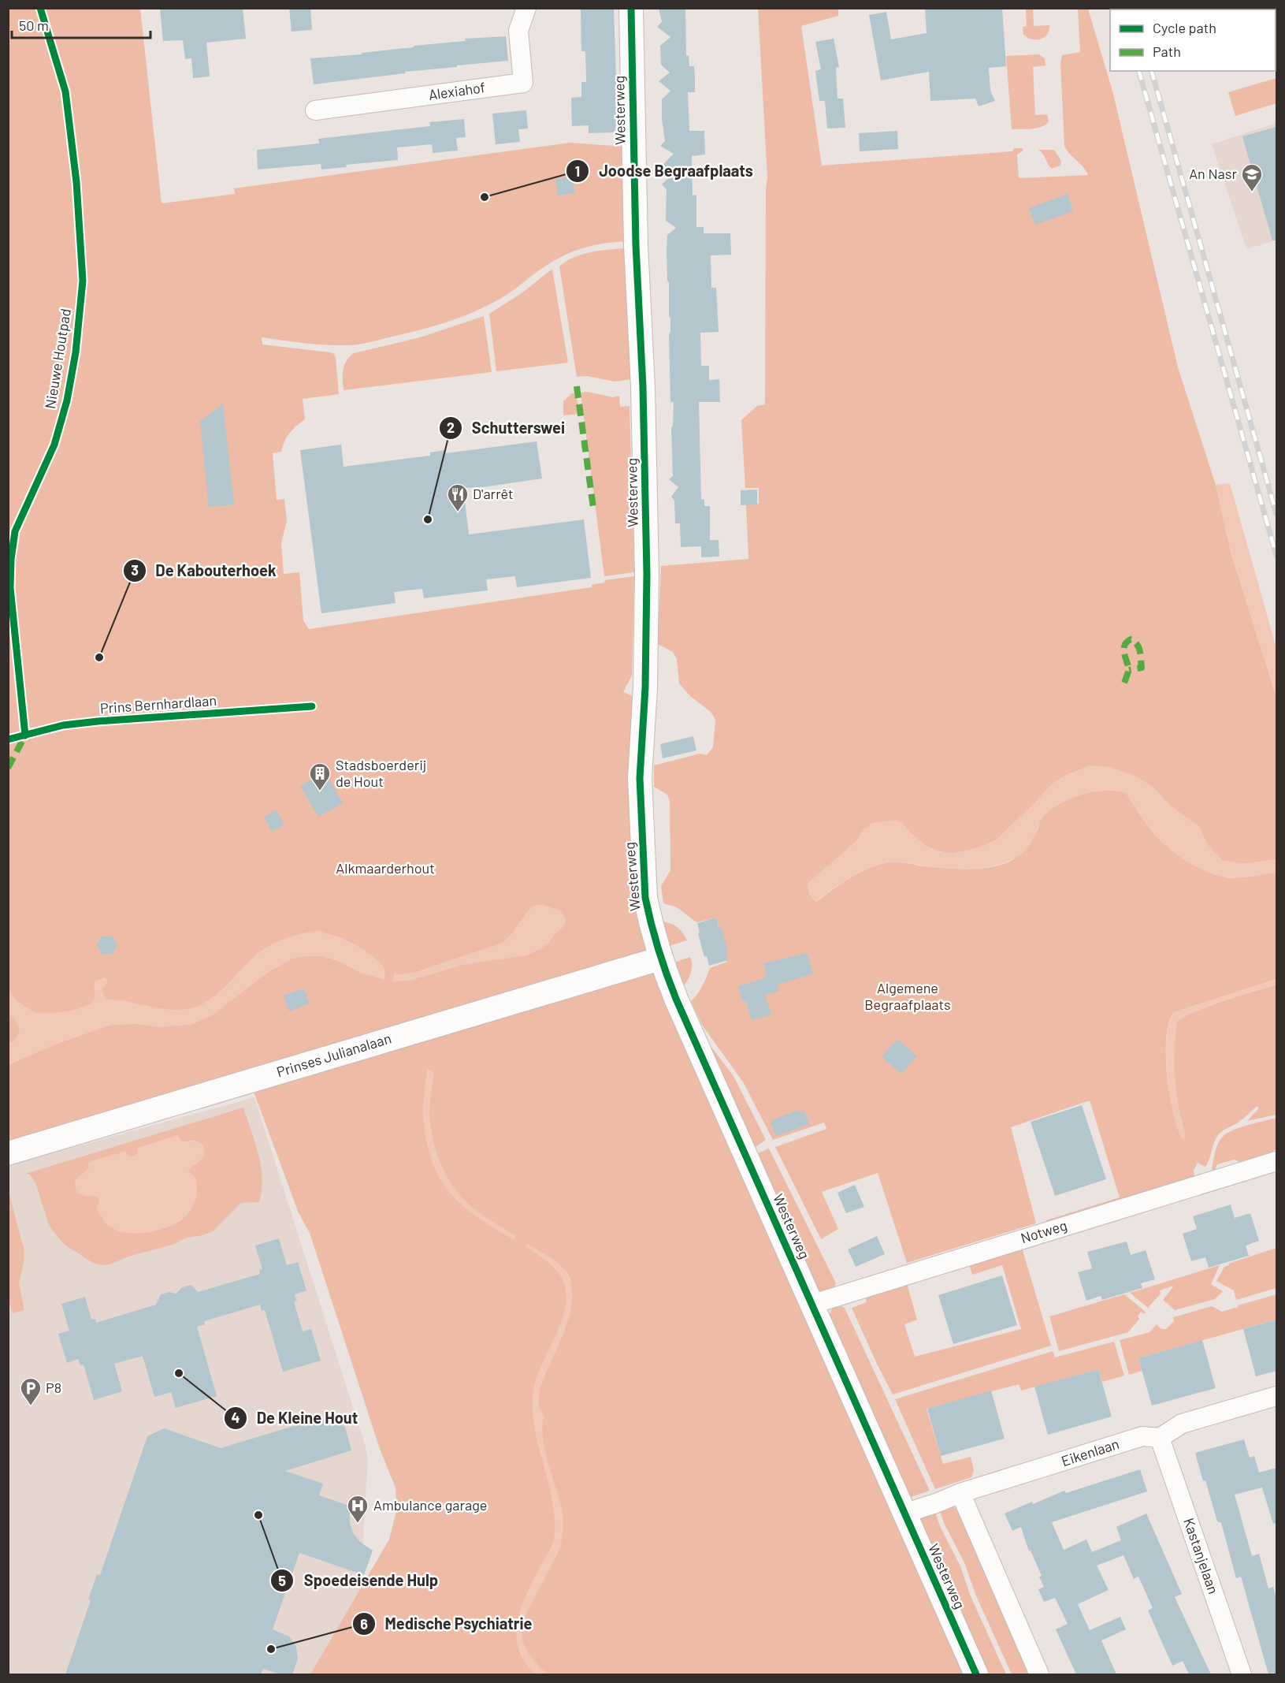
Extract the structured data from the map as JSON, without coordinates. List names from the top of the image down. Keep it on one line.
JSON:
{"streets":{"street":["Alexiahof","Westerweg","Prinses Julianalaan","Notweg","Eikenlaan","Kastanjelaan"],"cycle path":["Nieuwe Houtpad","Prins Bernhardlaan"]},"crossings":[["Westerweg","Prinses Julianalaan"],["Westerweg","Notweg"],["Westerweg","Eikenlaan"],["Eikenlaan","Kastanjelaan"]],"parks":["Alkmaarderhout","Algemene Begraafplaats"],"places":{"school or university":["An Nasr"],"other":["Joodse Begraafplaats","Schutterswei","De Kabouterhoek","De Kleine Hout","Spoedeisende Hulp","Medische Psychiatrie"],"restaurant":["D'arrêt"],"building":["Stadsboerderij de Hout"],"parking":["P8"],"hospital":["Ambulance garage"]},"legend":["Cycle path","Path"],"scale_bar":"50 m"}
